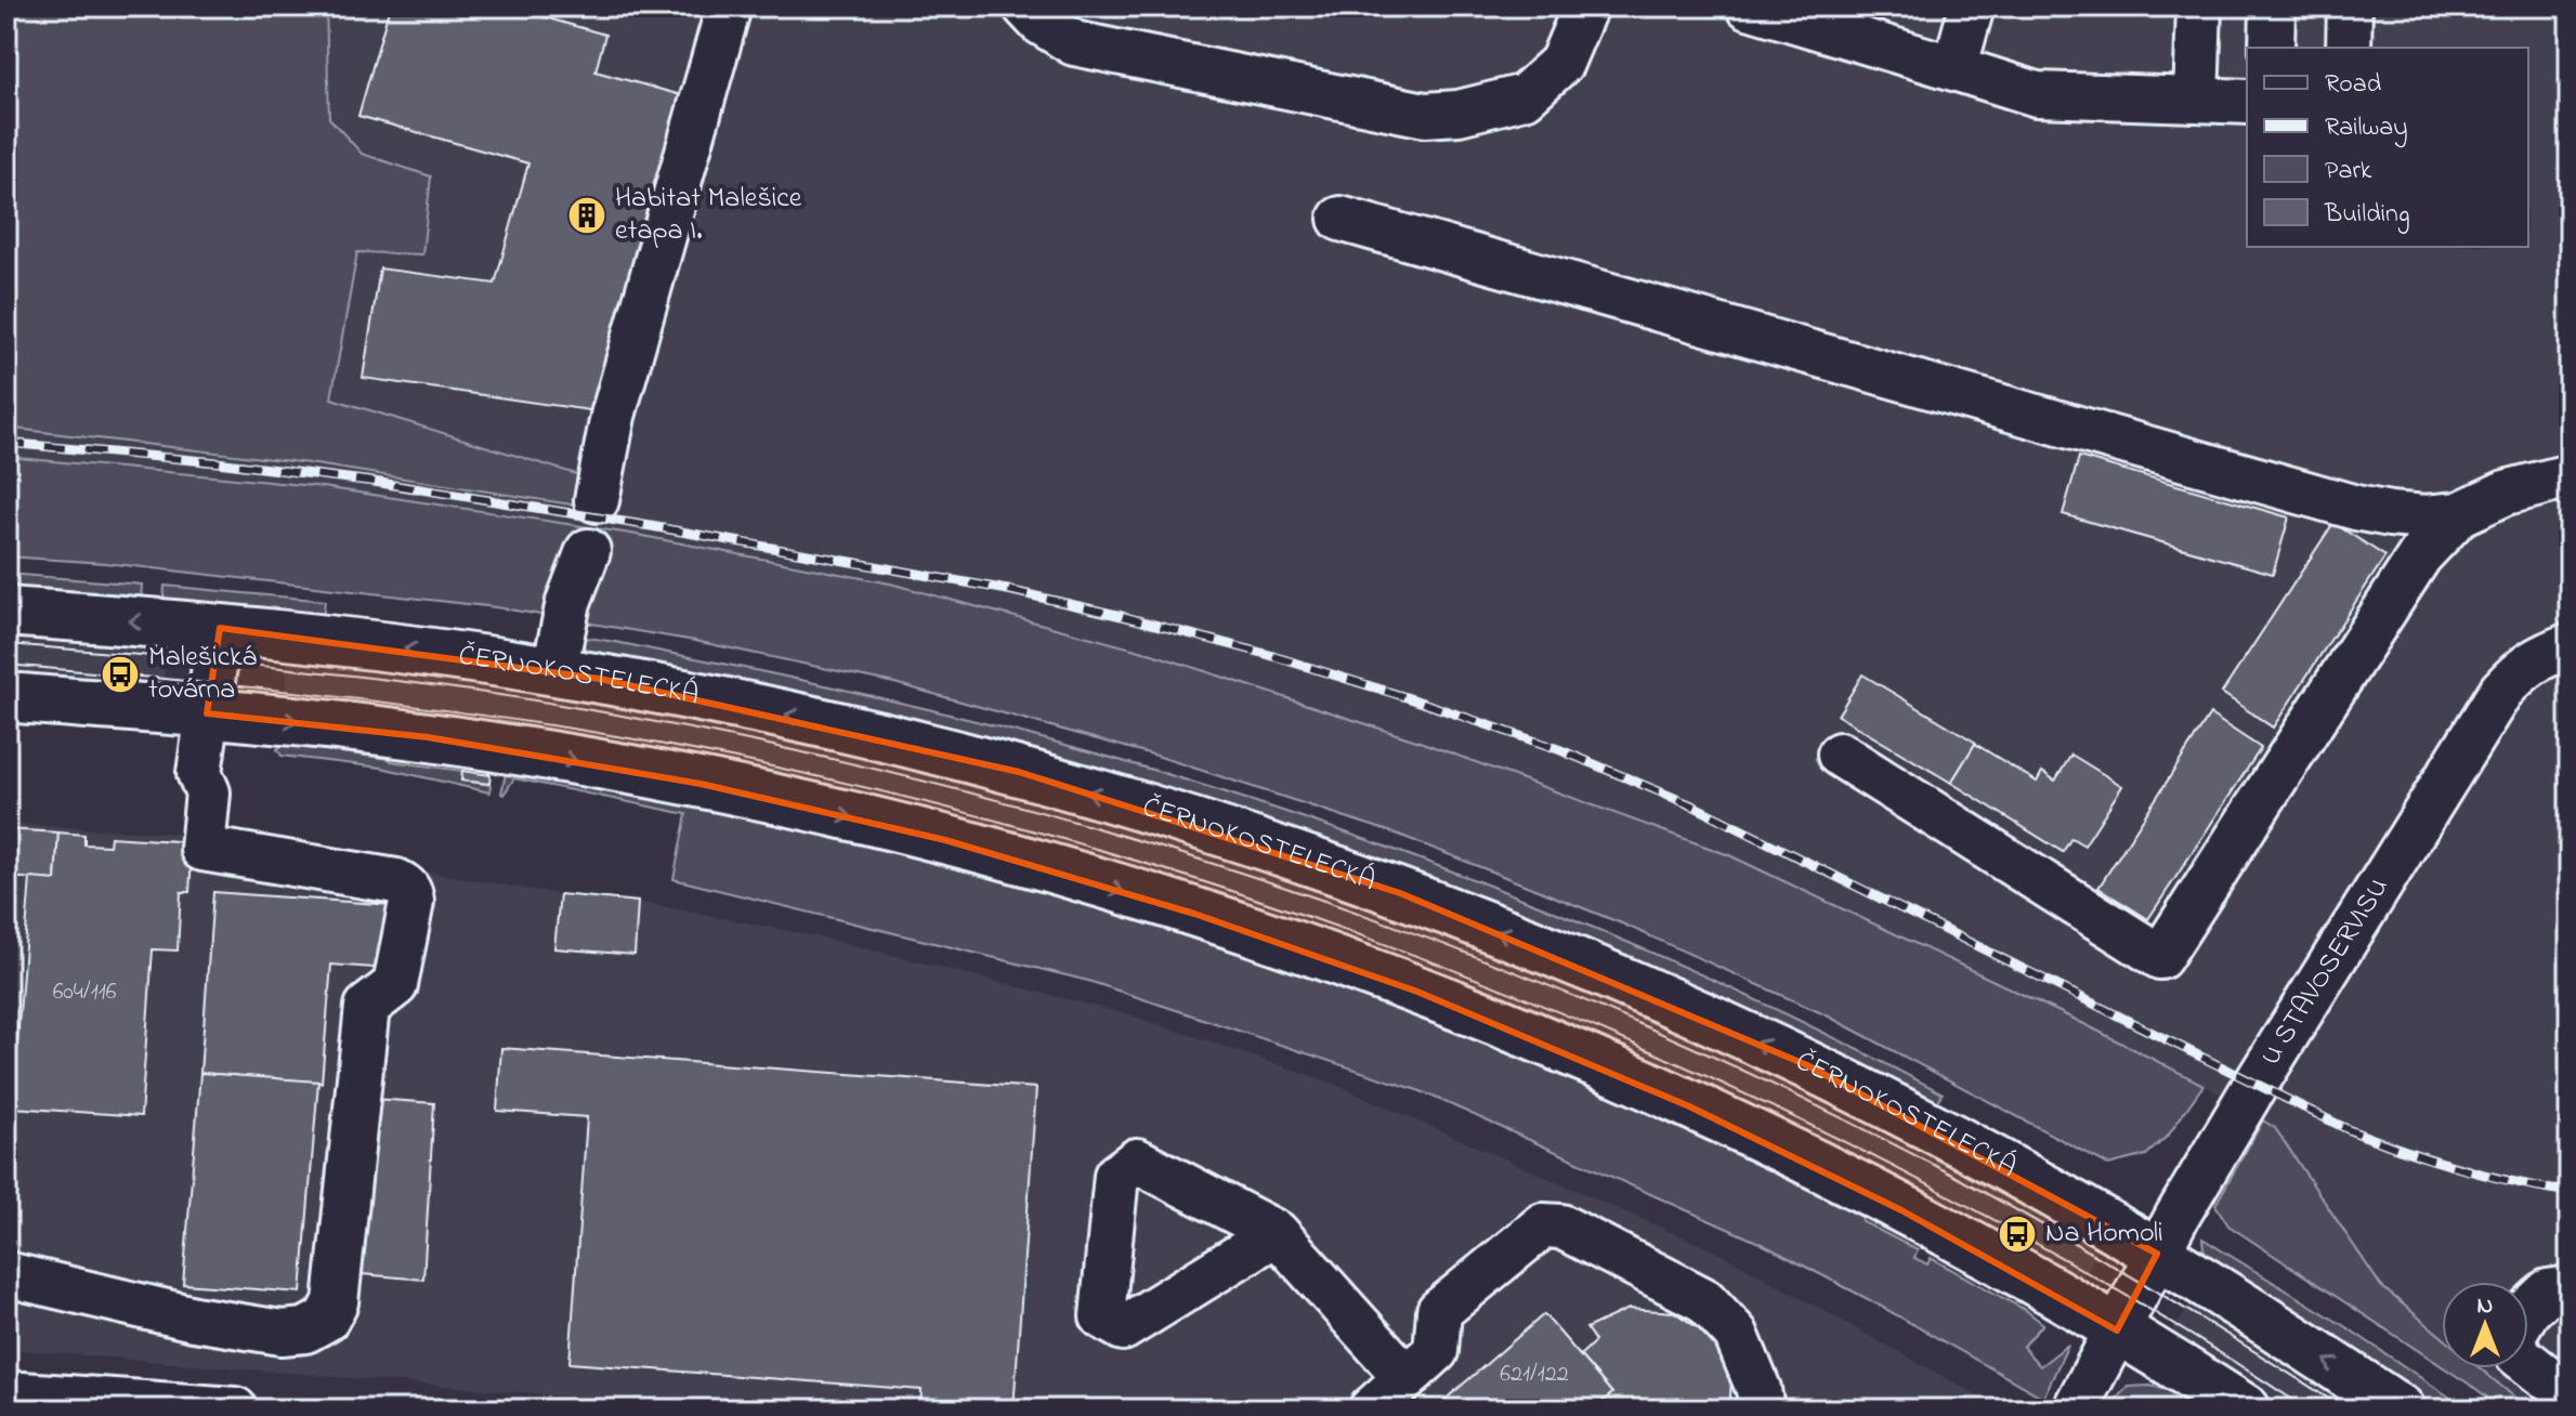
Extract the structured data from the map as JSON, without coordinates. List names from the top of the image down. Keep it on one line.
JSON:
{"streets":{"main road":["ČERNOKOSTELECKÁ"],"street":["U STAVOSERVISU"]},"crossings":[["ČERNOKOSTELECKÁ","U STAVOSERVISU"]],"places":{"building":["Habitat Malešice etapa I."],"bus stop":["Malešická továrna","Na Homoli"]},"house_numbers":["604/116","621/122"],"legend":["Road","Railway","Park","Building"],"north":"top"}
